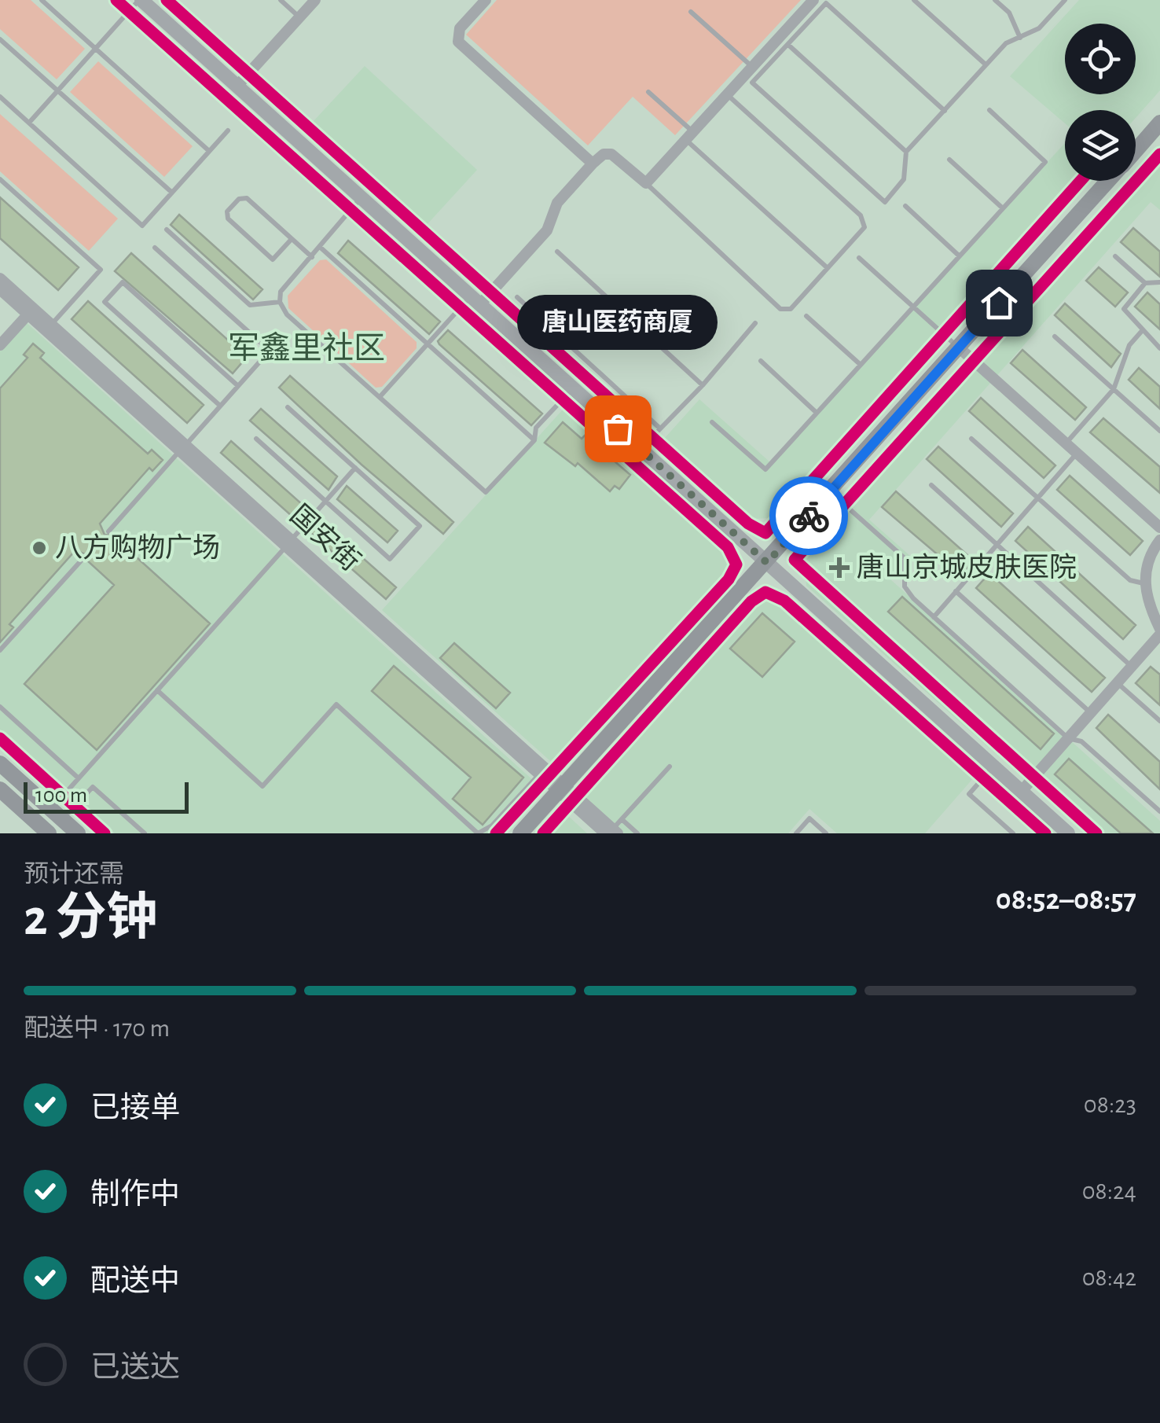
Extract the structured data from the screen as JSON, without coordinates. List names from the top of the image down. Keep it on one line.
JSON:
{"streets":{"street":["国安街"]},"districts":["军鑫里社区"],"places":{"other":["唐山医药商厦","八方购物广场"],"health":["唐山京城皮肤医院"]},"scale_bar":"100 m","page":{"bubble":"唐山医药商厦","scale":"100 m","heading":["2 分钟","预计还需","08:52–08:57"],"bar":"配送中 · 170 m","list":[["已接单","08:23"],["制作中","08:24"],["配送中","08:42"],"已送达"]}}
